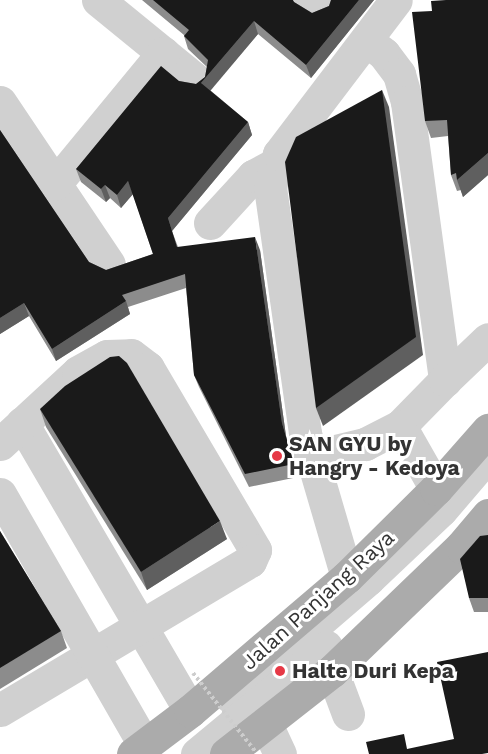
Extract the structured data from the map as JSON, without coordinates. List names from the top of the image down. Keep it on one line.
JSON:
{"streets":{"main road":["Jalan Panjang Raya"]},"places":["SAN GYU by Hangry - Kedoya","Halte Duri Kepa"]}
